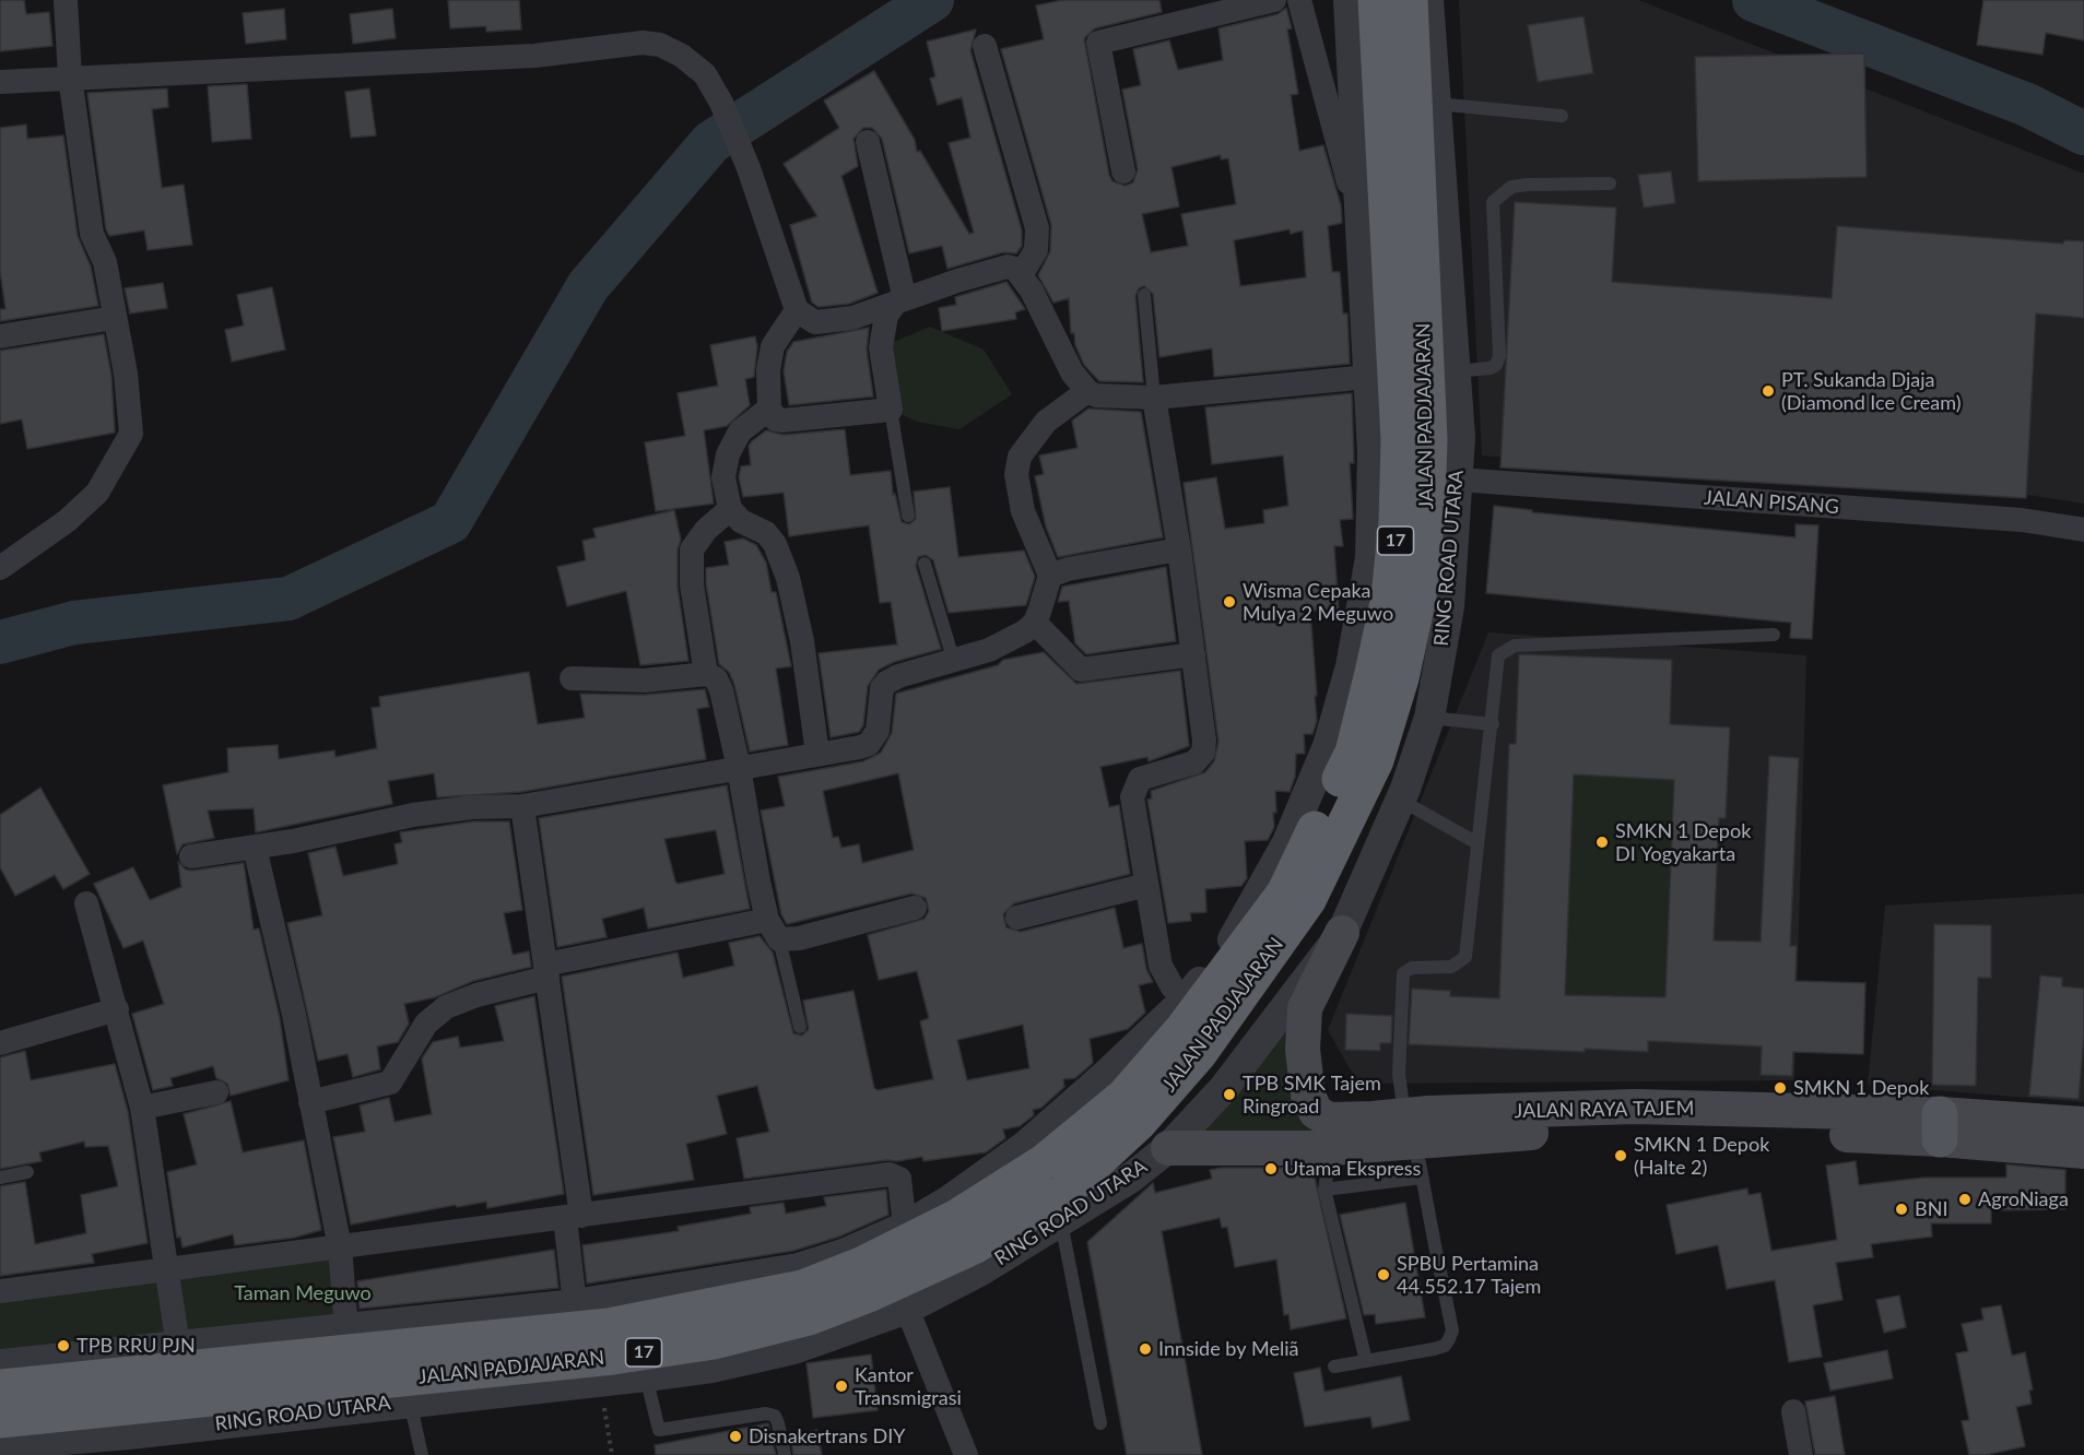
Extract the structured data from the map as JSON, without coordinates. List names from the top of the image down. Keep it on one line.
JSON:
{"streets":{"highway":["JALAN PADJAJARAN","17"],"main road":["JALAN RAYA TAJEM"],"street":["JALAN PISANG","RING ROAD UTARA"]},"crossings":[["JALAN PADJAJARAN","RING ROAD UTARA"],["JALAN PISANG","RING ROAD UTARA"],["RING ROAD UTARA","JALAN RAYA TAJEM"]],"parks":["Taman Meguwo"],"places":["PT. Sukanda Djaja (Diamond Ice Cream)","Wisma Cepaka Mulya 2 Meguwo","SMKN 1 Depok DI Yogyakarta","SMKN 1 Depok","TPB SMK Tajem Ringroad","SMKN 1 Depok (Halte 2)","Utama Ekspress","AgroNiaga","BNI","SPBU Pertamina 44.552.17 Tajem","TPB RRU PJN","Innside by Meliã","Kantor Transmigrasi","Disnakertrans DIY"]}
